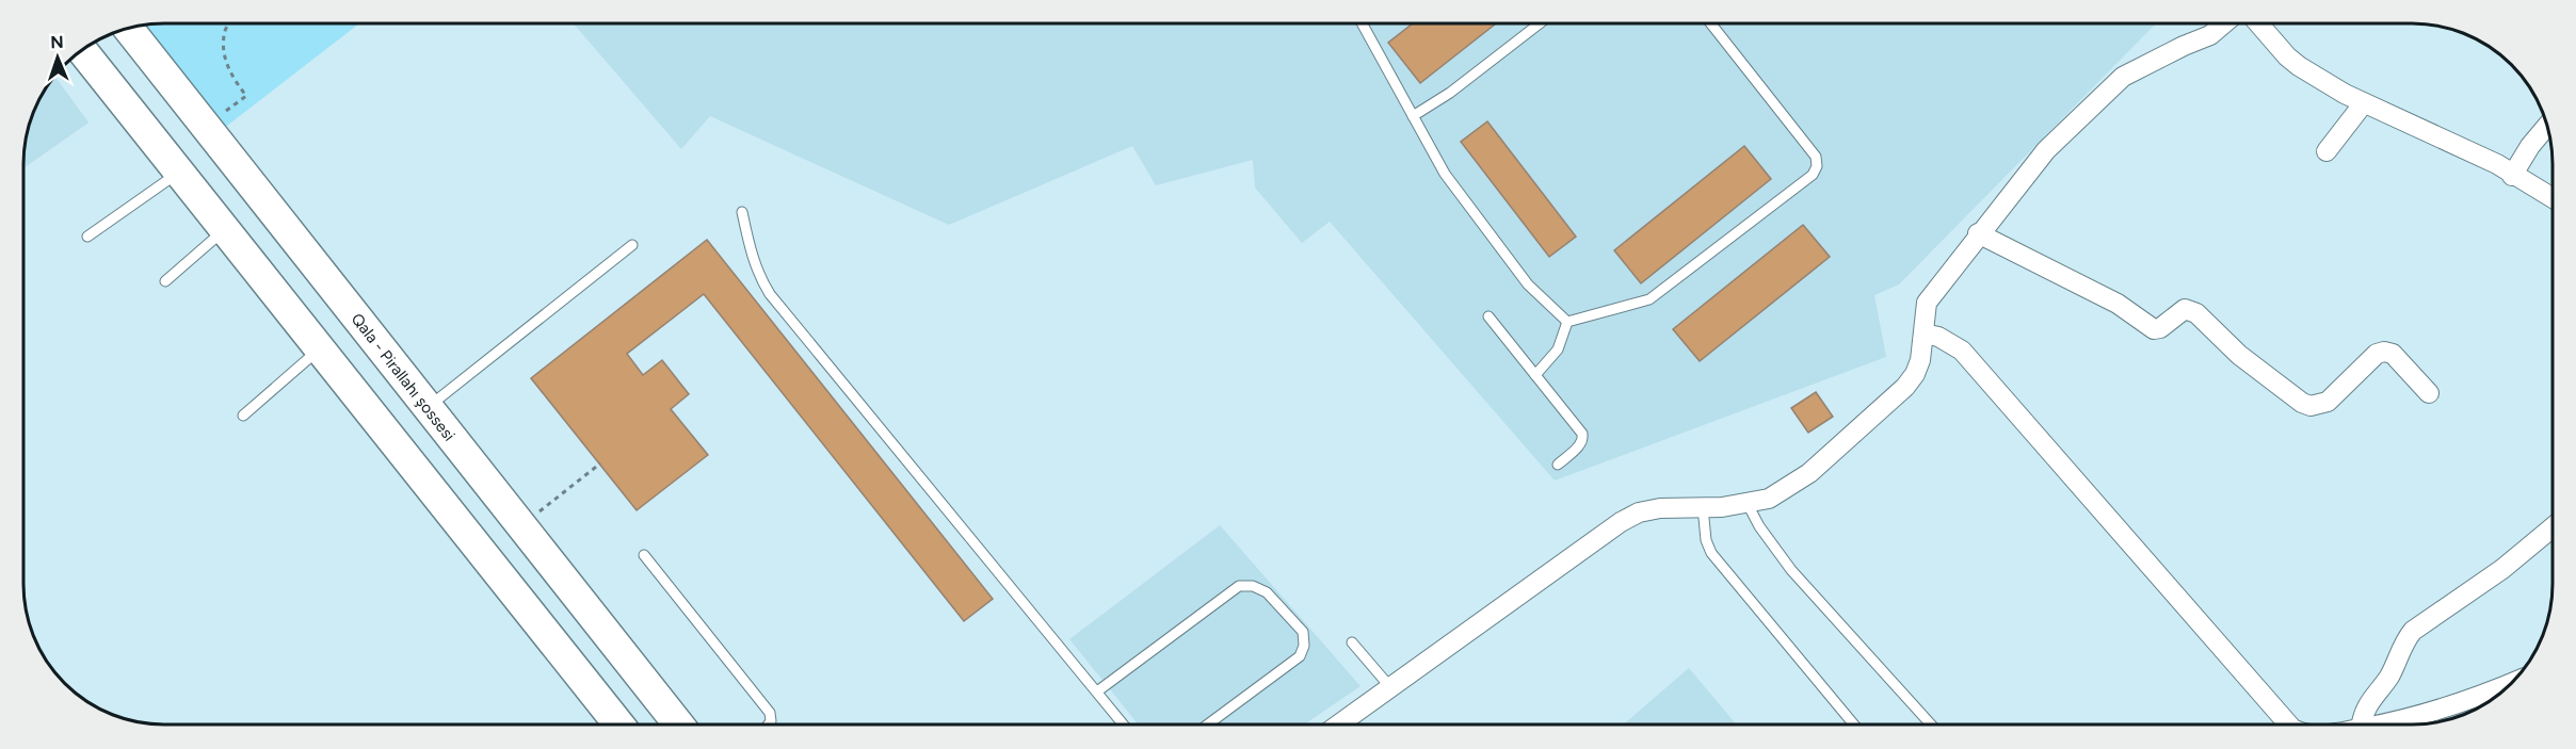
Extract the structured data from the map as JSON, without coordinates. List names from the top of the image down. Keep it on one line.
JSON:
{"streets":{"main road":["Qala - Pirallahı şossesi"]},"north":"top"}
